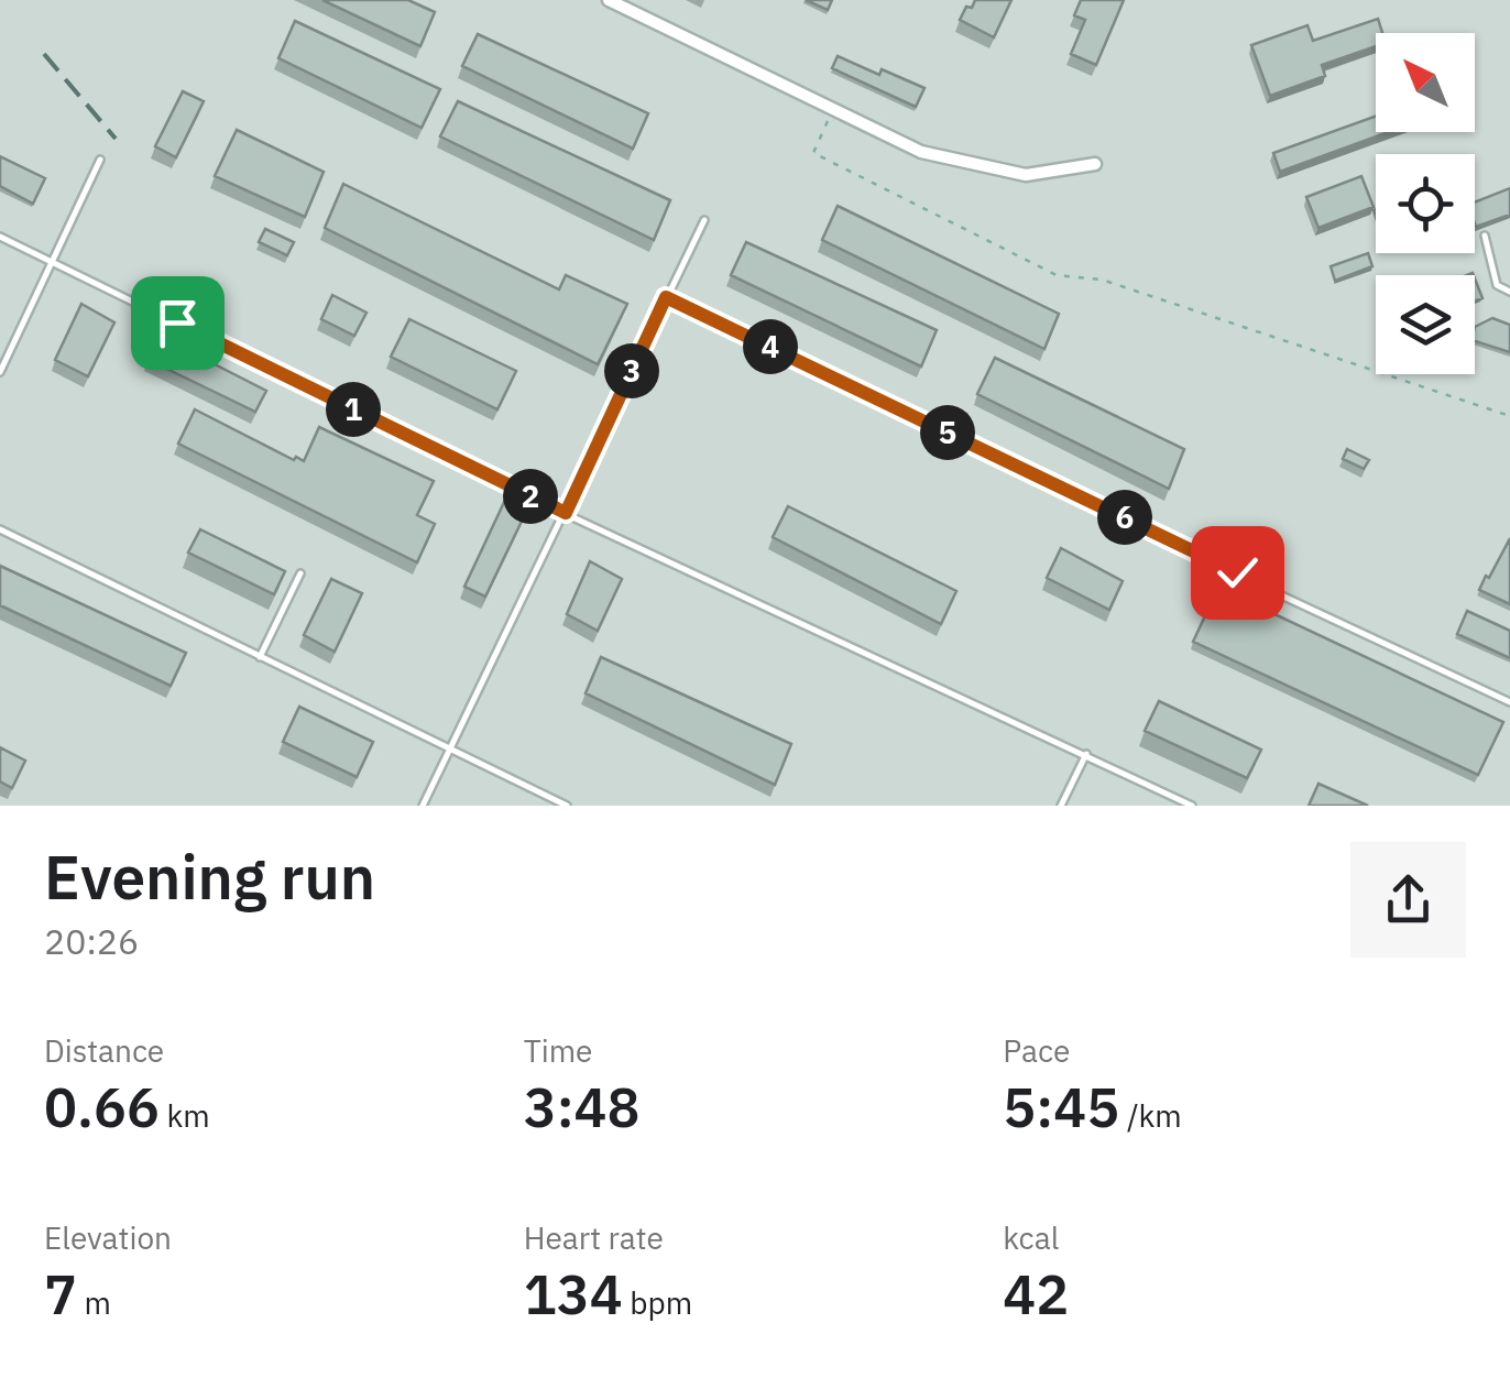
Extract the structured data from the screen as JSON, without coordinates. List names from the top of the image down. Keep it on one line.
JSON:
{"north":"top left","page":{"pins":["4","3","1","5","2","6"],"heading":["Evening run","20:26"],"stats":[["Distance","0.66 km"],["Time","3:48"],["Pace","5:45 /km"],["Elevation","7 m"],["Heart rate","134 bpm"],["kcal","42"]]}}
